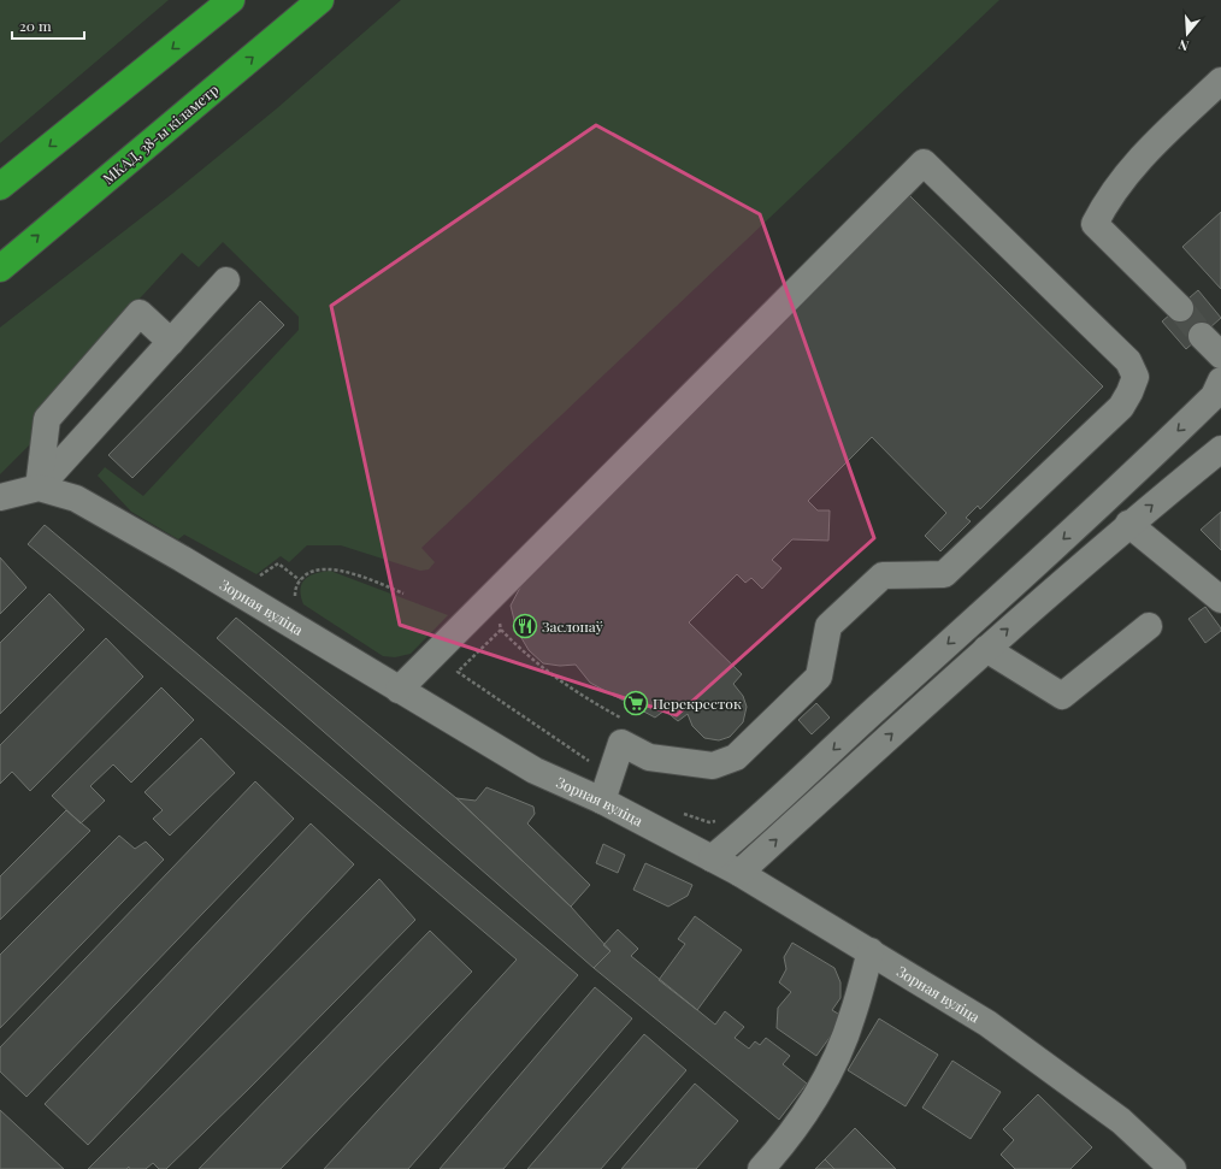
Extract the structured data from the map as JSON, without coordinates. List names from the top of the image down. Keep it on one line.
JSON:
{"streets":{"highway":["МКАД, 38-ы кіламетр"],"street":["Зорная вуліца"]},"places":{"restaurant":["Заслонаў"],"supermarket":["Перекресток"]},"scale_bar":"20 m","north":"bottom"}
